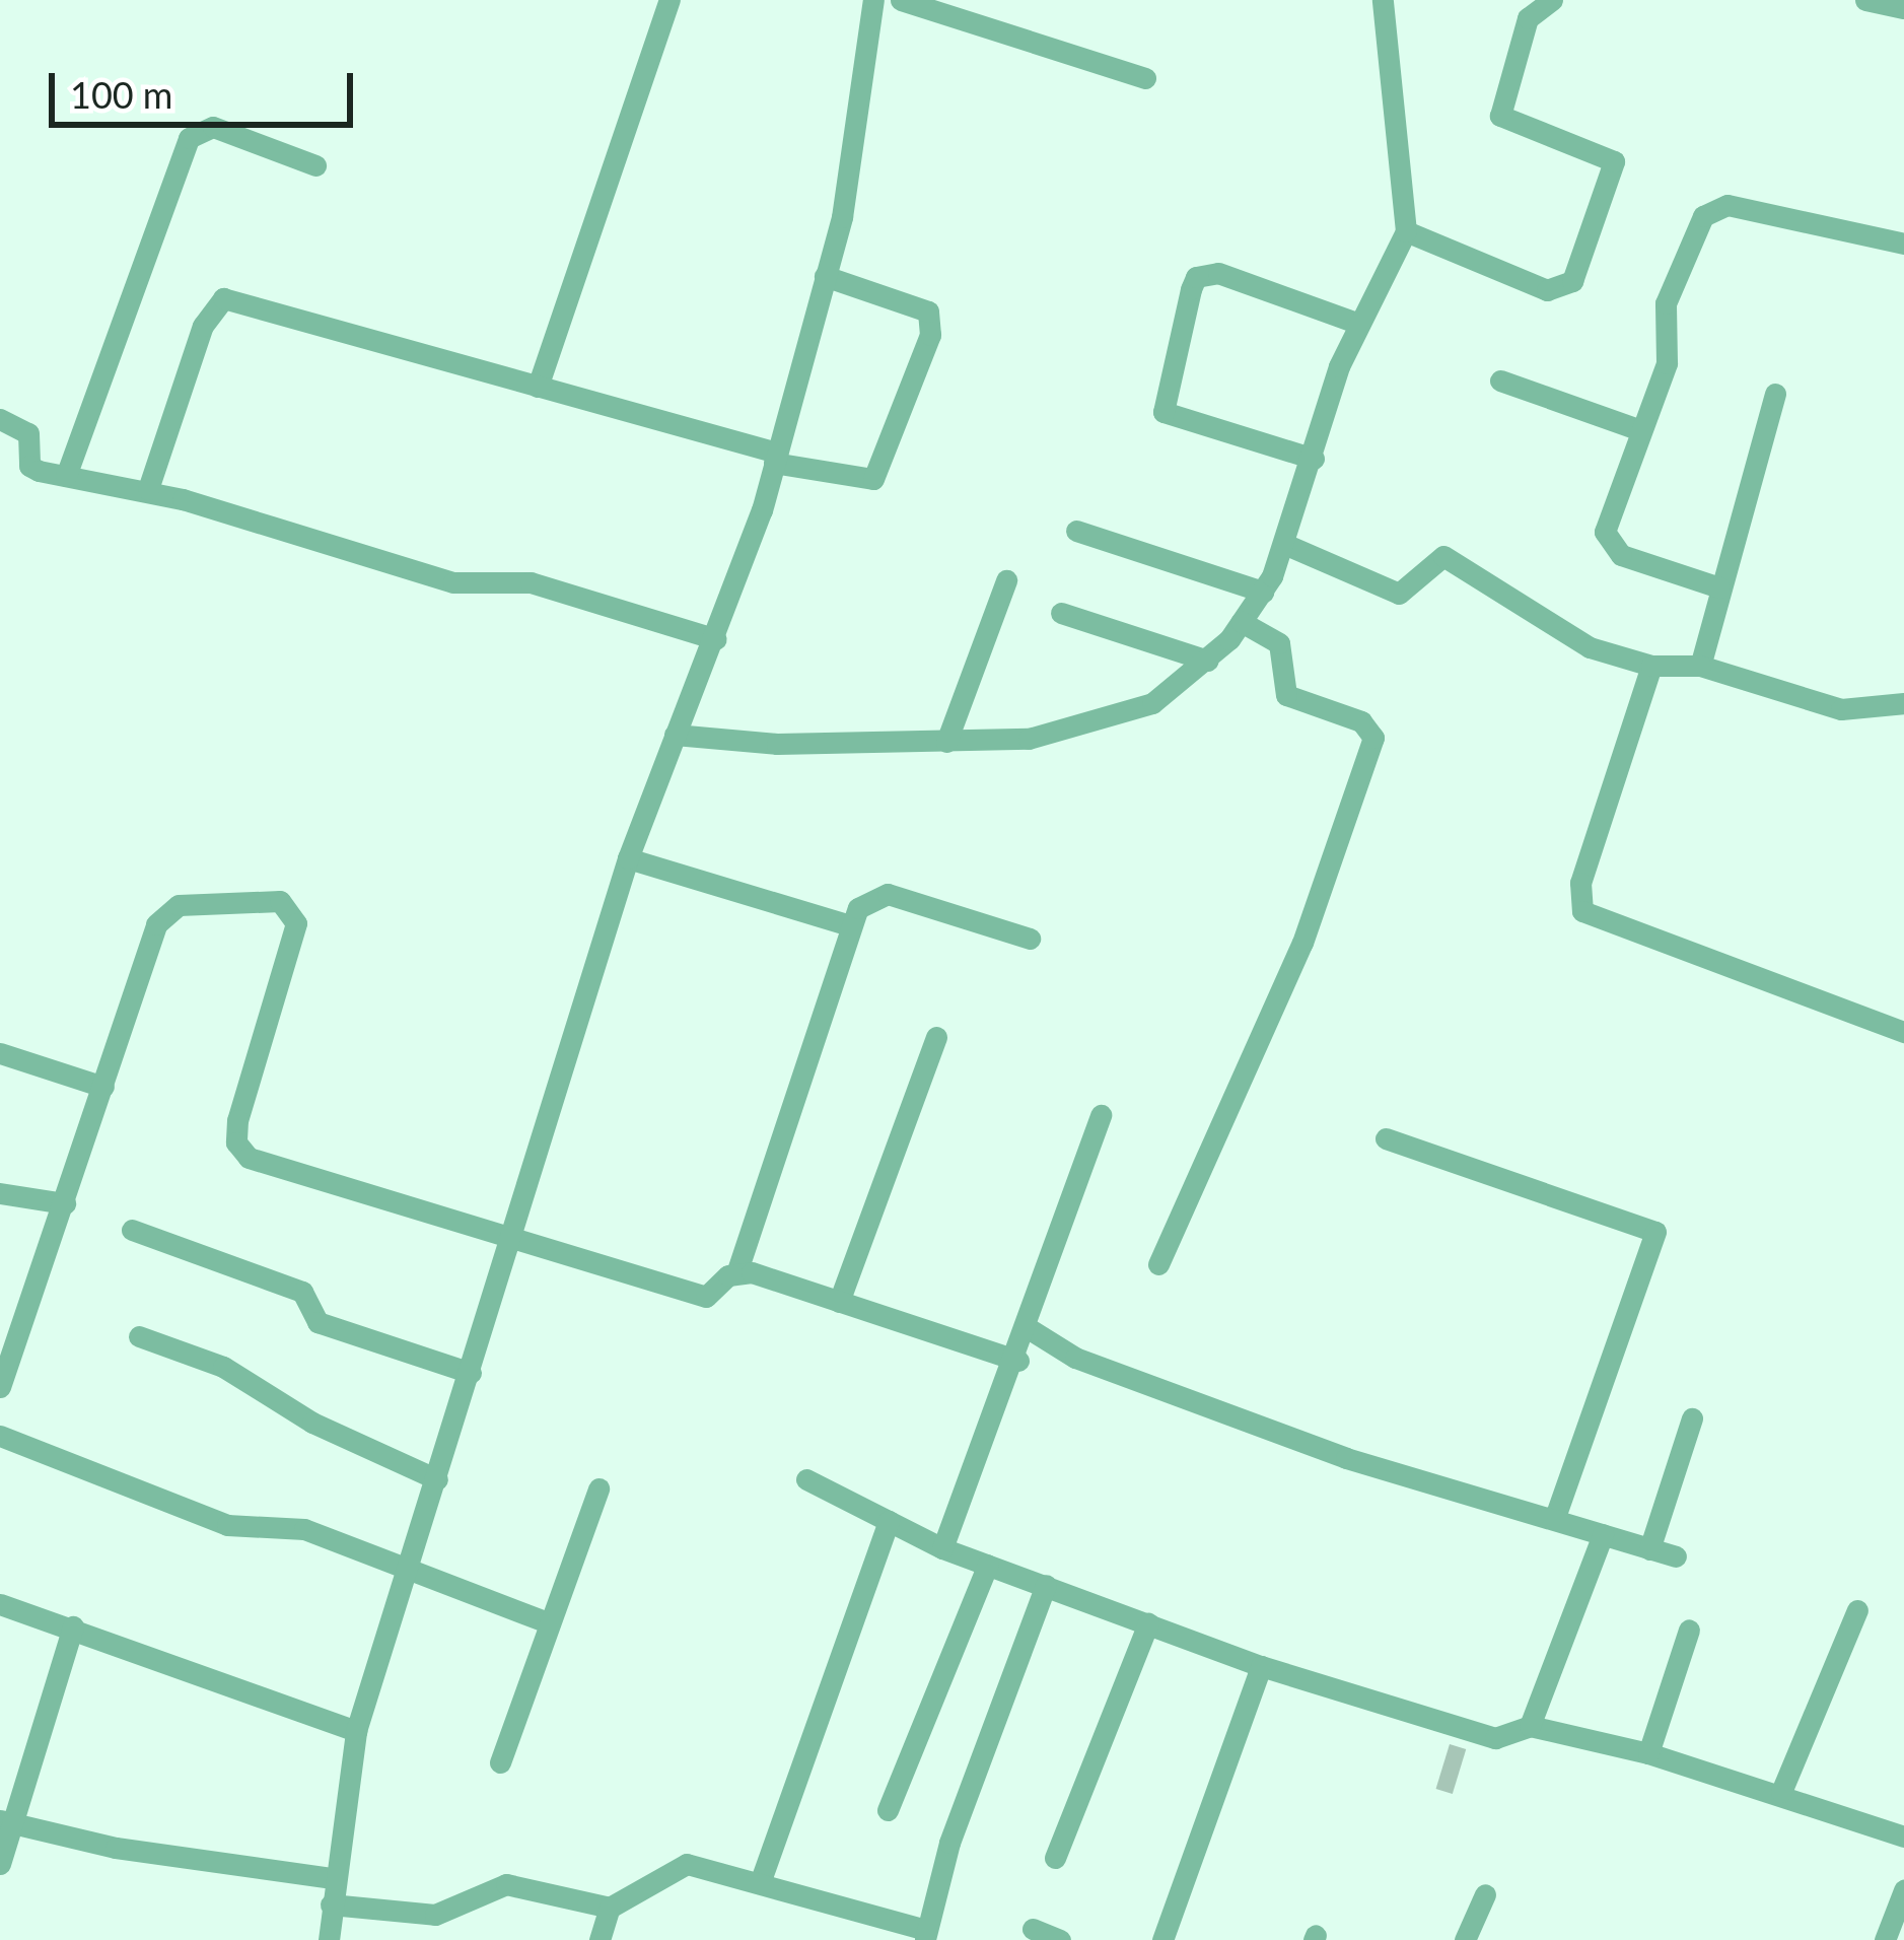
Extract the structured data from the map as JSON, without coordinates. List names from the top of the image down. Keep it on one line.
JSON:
{"scale_bar":"100 m"}
